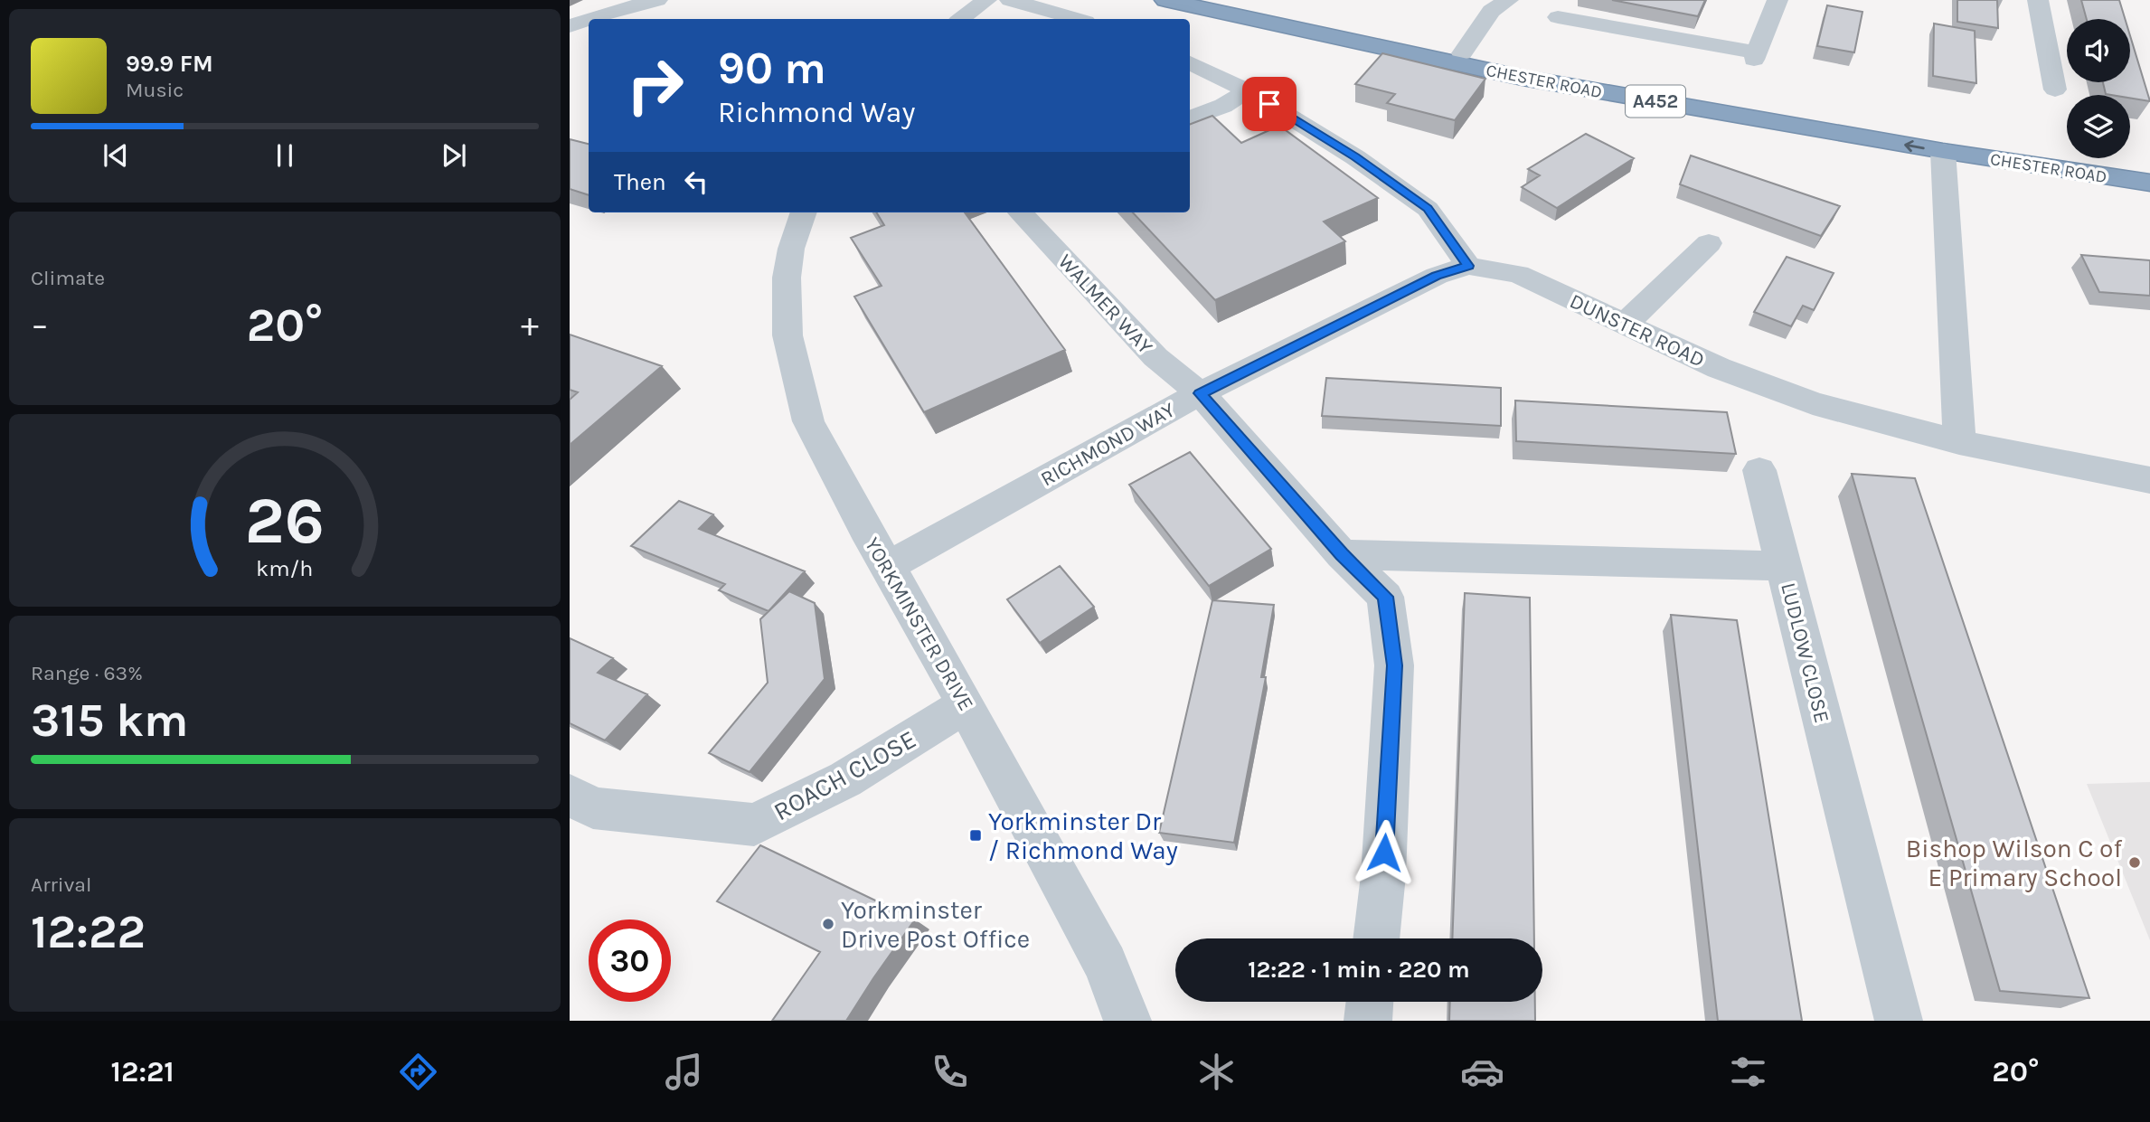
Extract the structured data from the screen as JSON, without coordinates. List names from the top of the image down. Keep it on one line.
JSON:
{"streets":{"highway":["CHESTER ROAD","A452"],"street":["WALMER WAY","DUNSTER ROAD","RICHMOND WAY","YORKMINSTER DRIVE","LUDLOW CLOSE","ROACH CLOSE"]},"crossings":[["WALMER WAY","RICHMOND WAY"],["WALMER WAY","LUDLOW CLOSE"],["DUNSTER ROAD","RICHMOND WAY"],["RICHMOND WAY","YORKMINSTER DRIVE"],["YORKMINSTER DRIVE","ROACH CLOSE"]],"places":{"transit":["Yorkminster Dr / Richmond Way"],"other":["Bishop Wilson C of E Primary School","Yorkminster Drive Post Office"]},"page":{"turn":["90 m","Richmond Way"],"song":["99.9 FM","Music"],"then":"Then","tile":["Climate",["Range · 63%","315 km"],["Arrival","12:22"]],"heat":["−","20°","+"],"limit":"30","trip":"12:22 · 1 min · 220 m","tabs":["12:21","20°"],"gauge":["26","km/h"]}}
